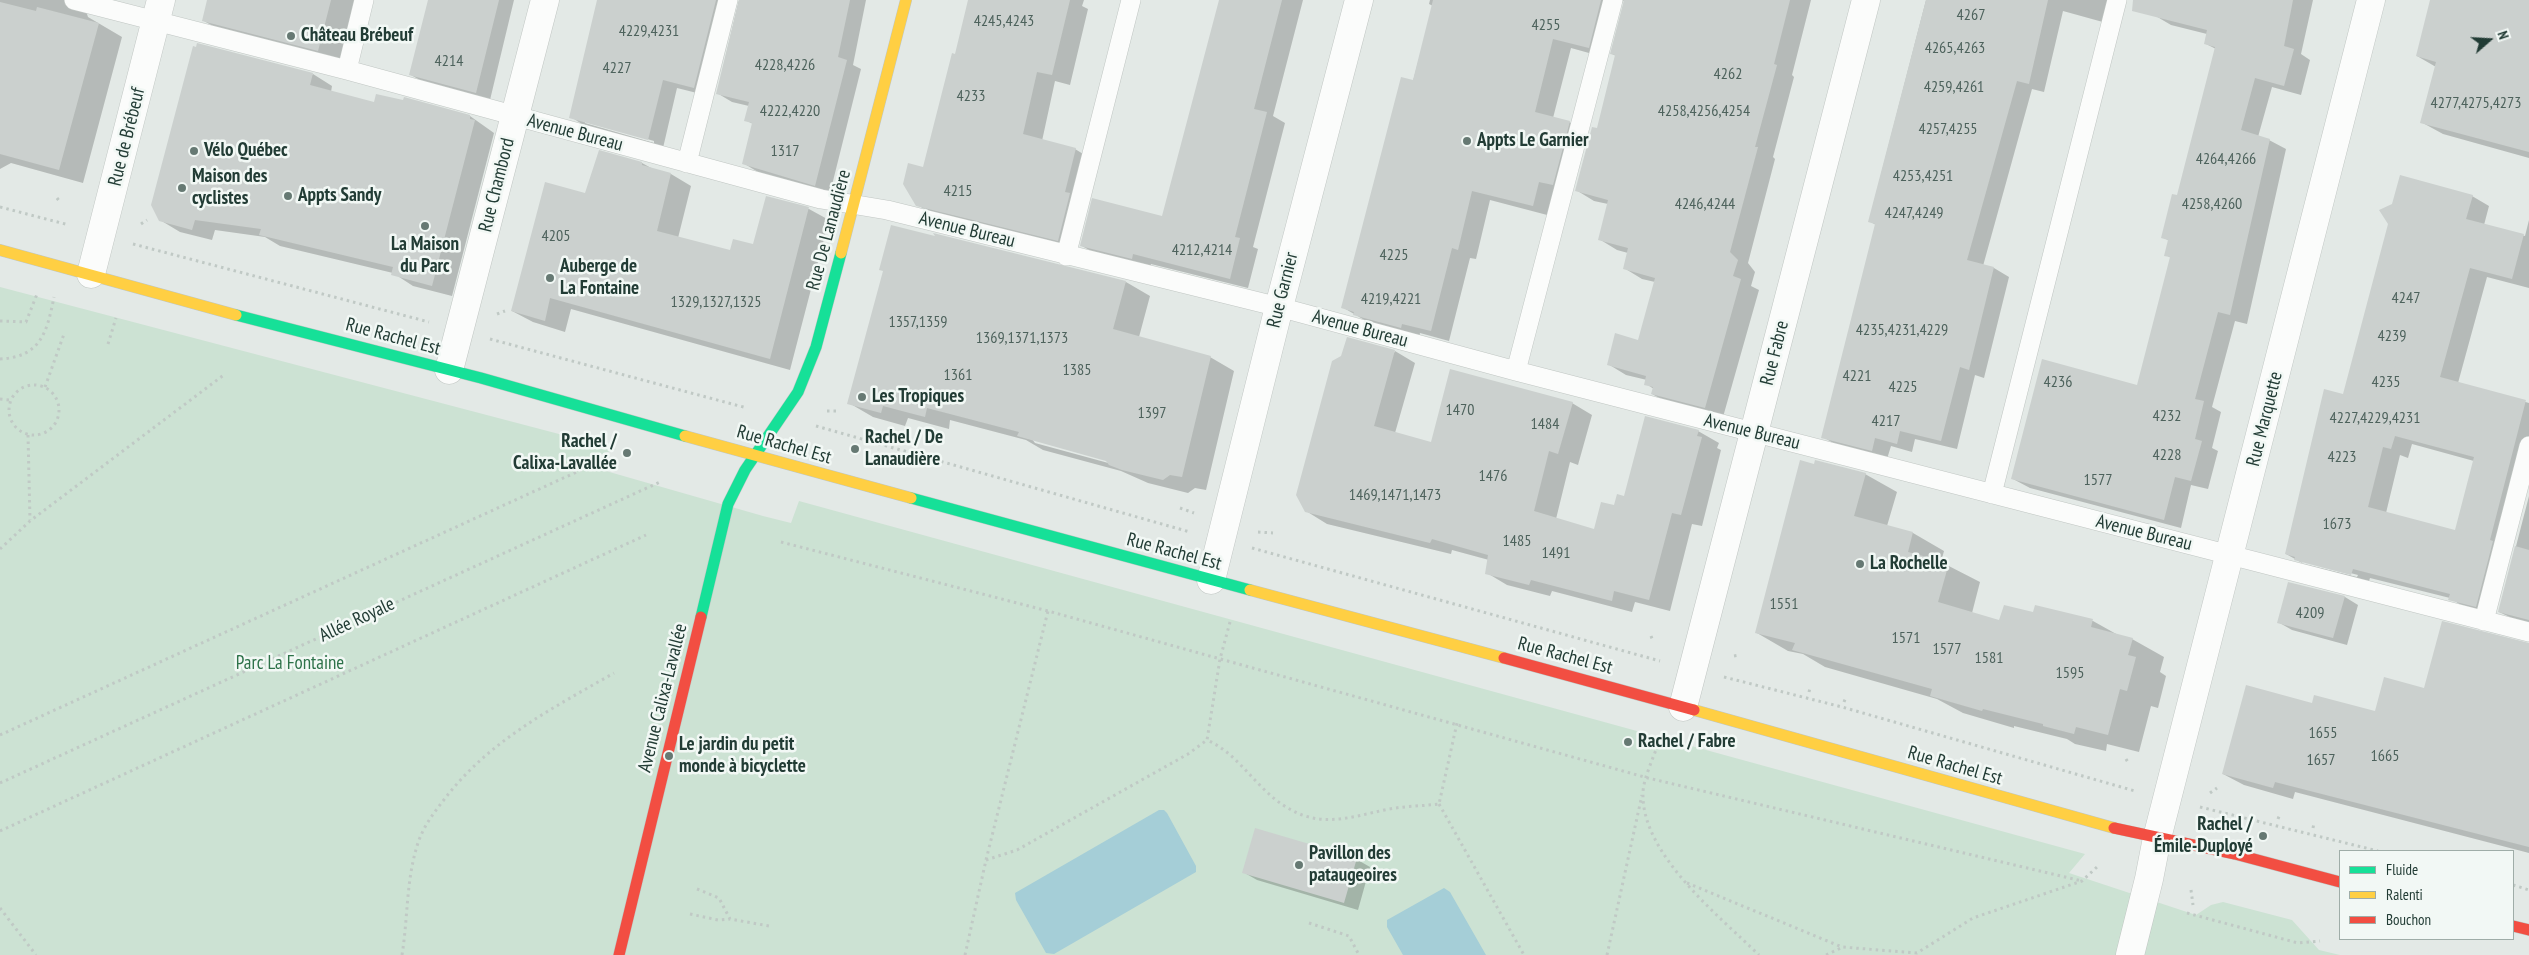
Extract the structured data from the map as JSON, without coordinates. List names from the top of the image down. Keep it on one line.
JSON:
{"streets":{"main road":["Rue De Lanaudière","Rue Rachel Est","Avenue Calixa-Lavallée"],"street":["Rue de Brébeuf","Rue Chambord","Rue Garnier","Rue Fabre","Rue Marquette"],"lane":["Avenue Bureau"],"path":["Allée Royale"]},"crossings":[["Avenue Bureau","Rue de Brébeuf"],["Avenue Bureau","Rue Chambord"],["Avenue Bureau","Rue De Lanaudière"],["Avenue Bureau","Rue Garnier"],["Avenue Bureau","Rue Fabre"],["Avenue Bureau","Rue Marquette"],["Rue de Brébeuf","Rue Rachel Est"],["Rue Chambord","Rue Rachel Est"],["Rue De Lanaudière","Rue Rachel Est"],["Rue De Lanaudière","Avenue Calixa-Lavallée"],["Rue Garnier","Rue Rachel Est"],["Rue Rachel Est","Rue Fabre"],["Rue Rachel Est","Rue Marquette"],["Rue Rachel Est","Avenue Calixa-Lavallée"]],"parks":["Parc La Fontaine"],"places":["Château Brébeuf","Appts Le Garnier","Vélo Québec","Maison des cyclistes","Appts Sandy","La Maison du Parc","Auberge de La Fontaine","Les Tropiques","Rachel / De Lanaudière","Rachel / Calixa-Lavallée","La Rochelle","Rachel / Fabre","Le jardin du petit monde à bicyclette","Rachel / Émile-Duployé","Pavillon des pataugeoires"],"house_numbers":["4267","4245,4243","4255","4229,4231","4265,4263","4214","4228,4226","4227","4262","4259,4261","4233","4277,4275,4273","4222,4220","4258,4256,4254","4257,4255","1317","4264,4266","4253,4251","4215","4246,4244","4258,4260","4247,4249","4205","4212,4214","4225","4247","4219,4221","1329,1327,1325","1357,1359","4235,4231,4229","4239","1369,1371,1373","1385","1361","4221","4236","4235","4225","1470","1397","4232","4227,4229,4231","4217","1484","4228","4223","1476","1577","1469,1471,1473","1673","1485","1491","1551","4209","1571","1577","1581","1595","1655","1665","1657"],"legend":["Fluide","Ralenti","Bouchon"],"north":"right"}
